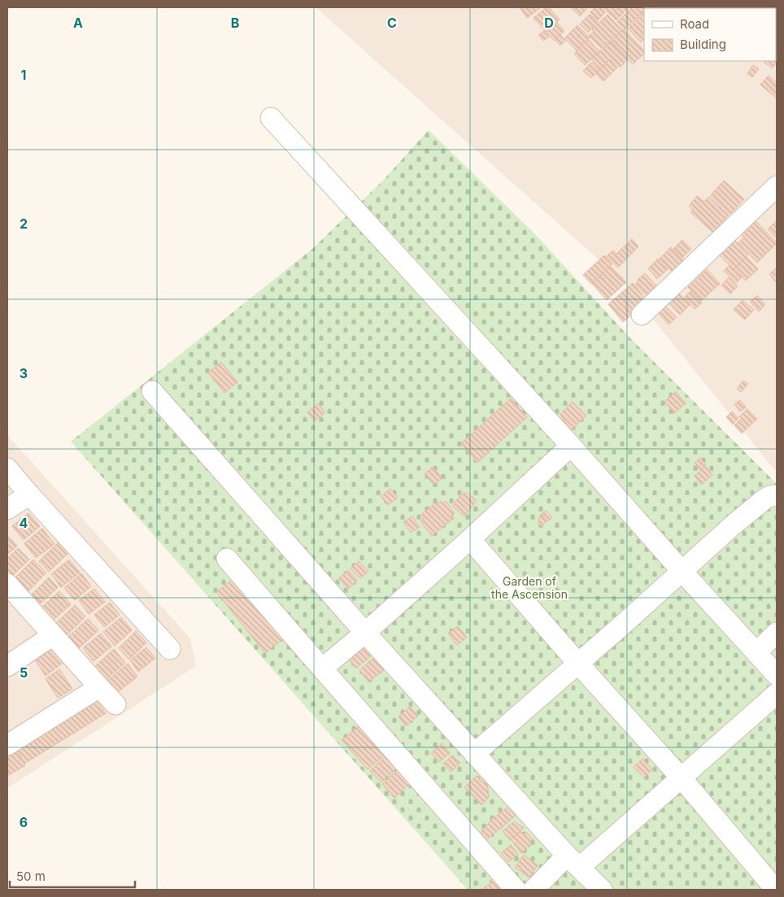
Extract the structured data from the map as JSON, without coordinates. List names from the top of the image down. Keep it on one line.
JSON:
{"parks":["Garden of the Ascension"],"legend":["Road","Building"],"scale_bar":"50 m","grid":{"columns":["A","B","C","D"],"rows":["1","2","3","4","5","6"]}}
